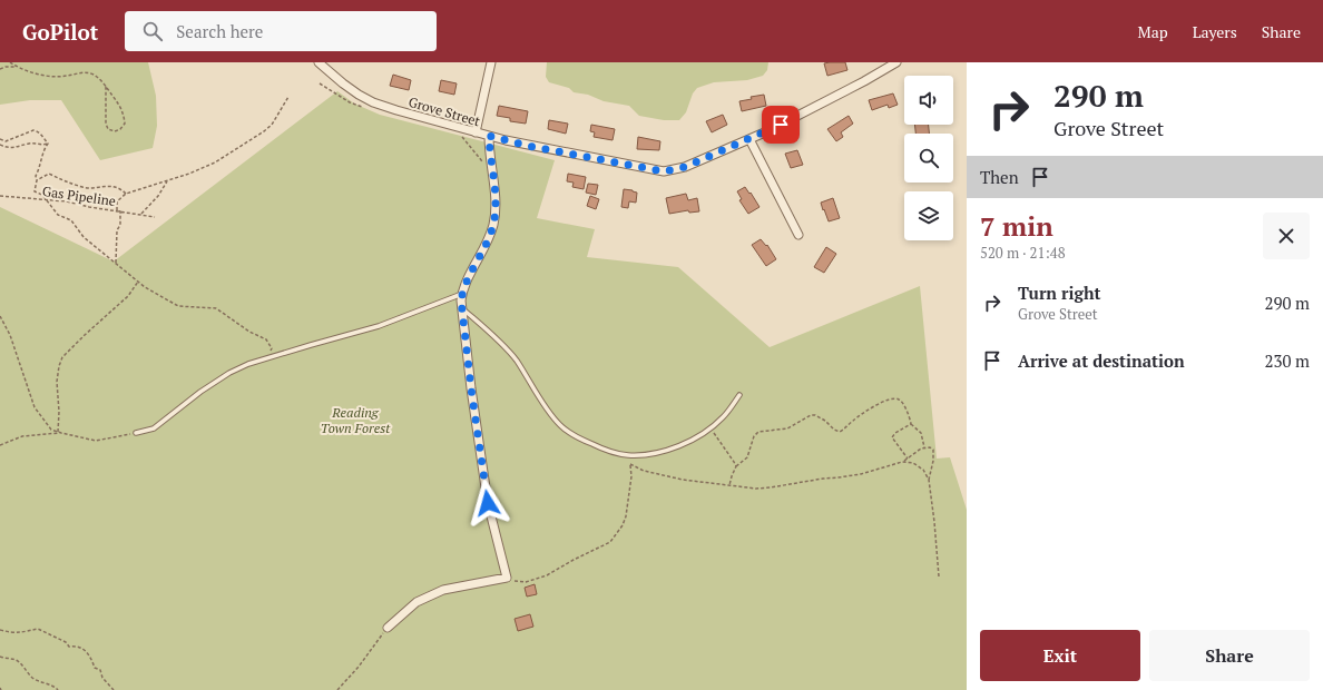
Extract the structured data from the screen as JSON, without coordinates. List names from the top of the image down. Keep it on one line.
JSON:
{"streets":{"street":["Grove Street"],"path":["Gas Pipeline"]},"parks":["Reading Town Forest"],"page":{"header":"GoPilot","search":"Search here","nav":["Map","Layers","Share"],"turn":["290 m","Grove Street"],"then":"Then","heading":["7 min","520 m · 21:48"],"list":[{"name":"Turn right","note":"Grove Street","value":"290 m"},{"name":"Arrive at destination","value":"230 m"}],"buttons":["Exit","Share"]}}
